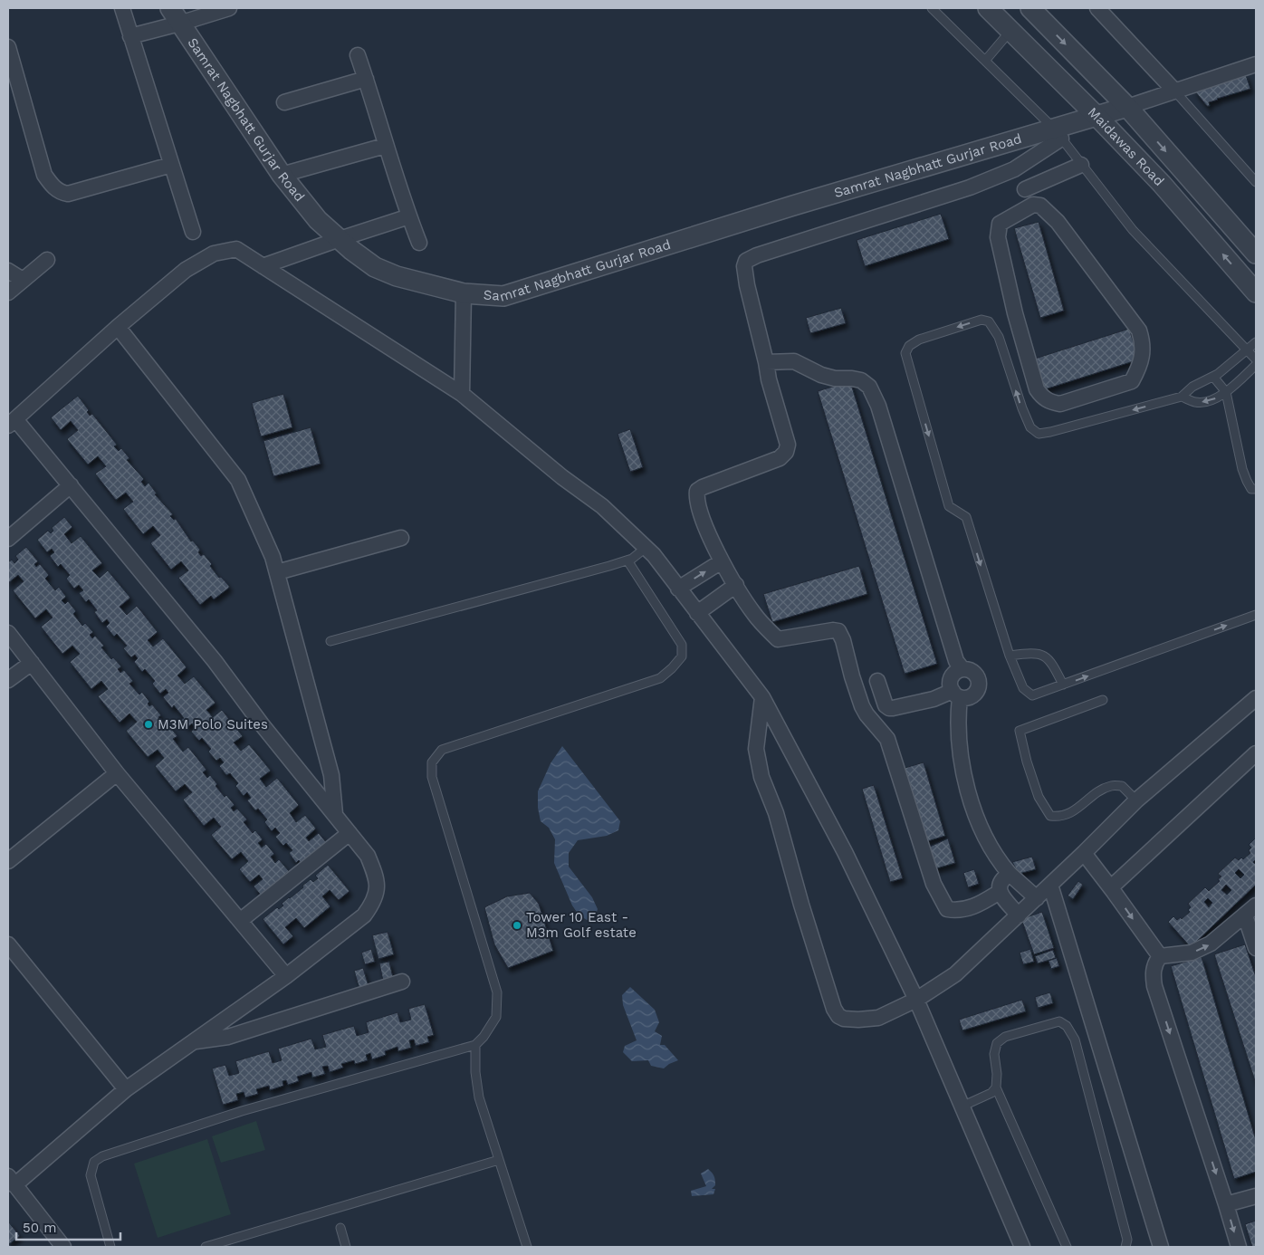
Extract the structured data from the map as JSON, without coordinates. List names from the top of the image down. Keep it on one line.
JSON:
{"streets":{"street":["Samrat Nagbhatt Gurjar Road","Maidawas Road"]},"crossings":[["Samrat Nagbhatt Gurjar Road","Maidawas Road"]],"places":["M3M Polo Suites","Tower 10 East - M3m Golf estate"],"scale_bar":"50 m"}
